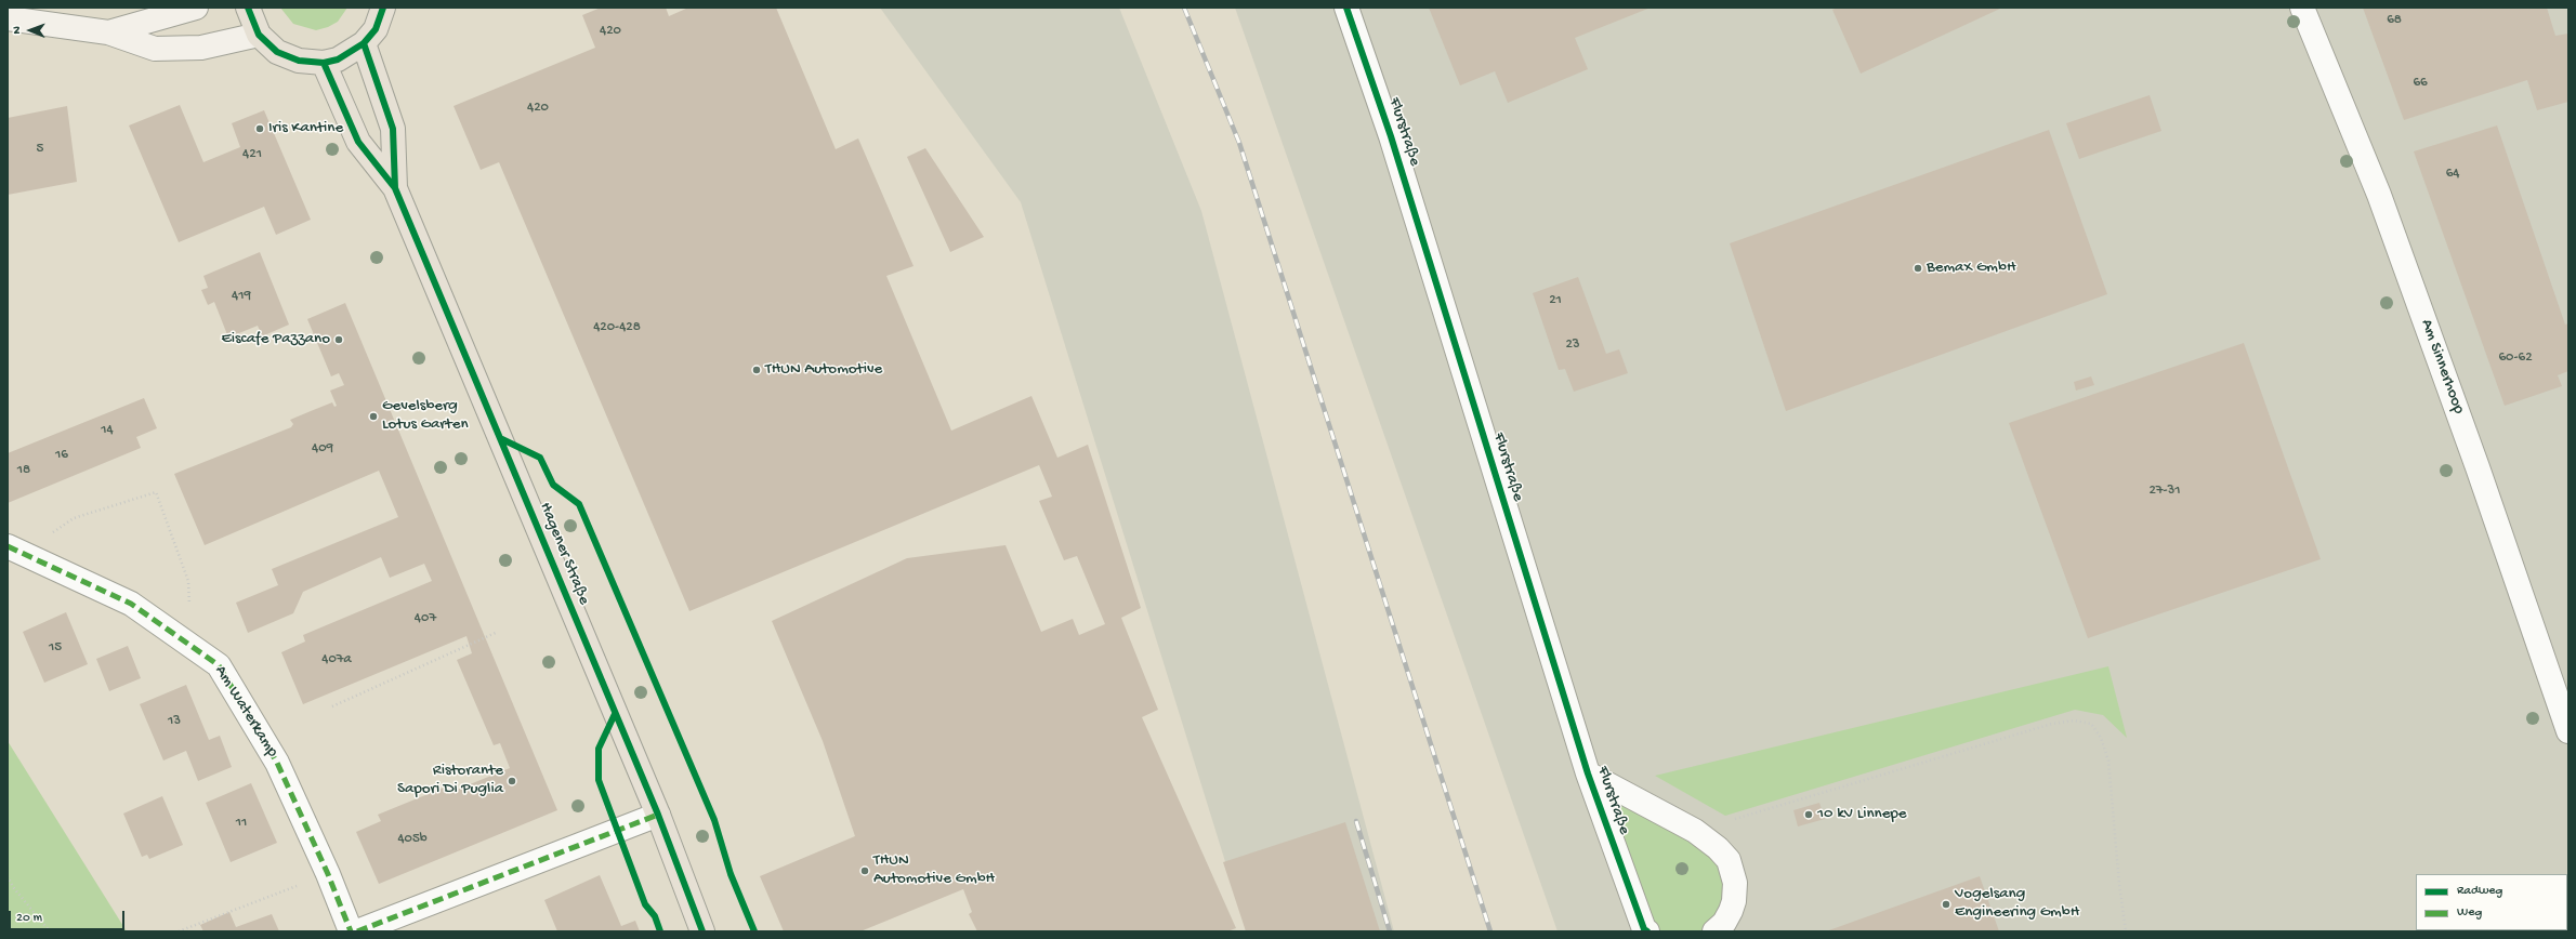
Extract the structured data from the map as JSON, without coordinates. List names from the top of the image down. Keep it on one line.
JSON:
{"streets":{"main road":["Hagener Straße"],"street":["Flurstraße","Am Sinnerhoop","Am Waterkamp"]},"places":["Iris Kantine","BemaX GmbH","Eiscafe Pazzano","THUN Automotive","Gevelsberg Lotus Garten","Ristorante Sapori Di Puglia","10 kV Linnepe","THUN Automotive GmbH","Vogelsang Engineering GmbH"],"house_numbers":["68","420","66","420","5","421","64","419","21","420-428","23","60-62","14","409","16","18","27-31","407","15","407a","13","11","405b"],"legend":["Radweg","Weg"],"scale_bar":"20 m","north":"left"}
